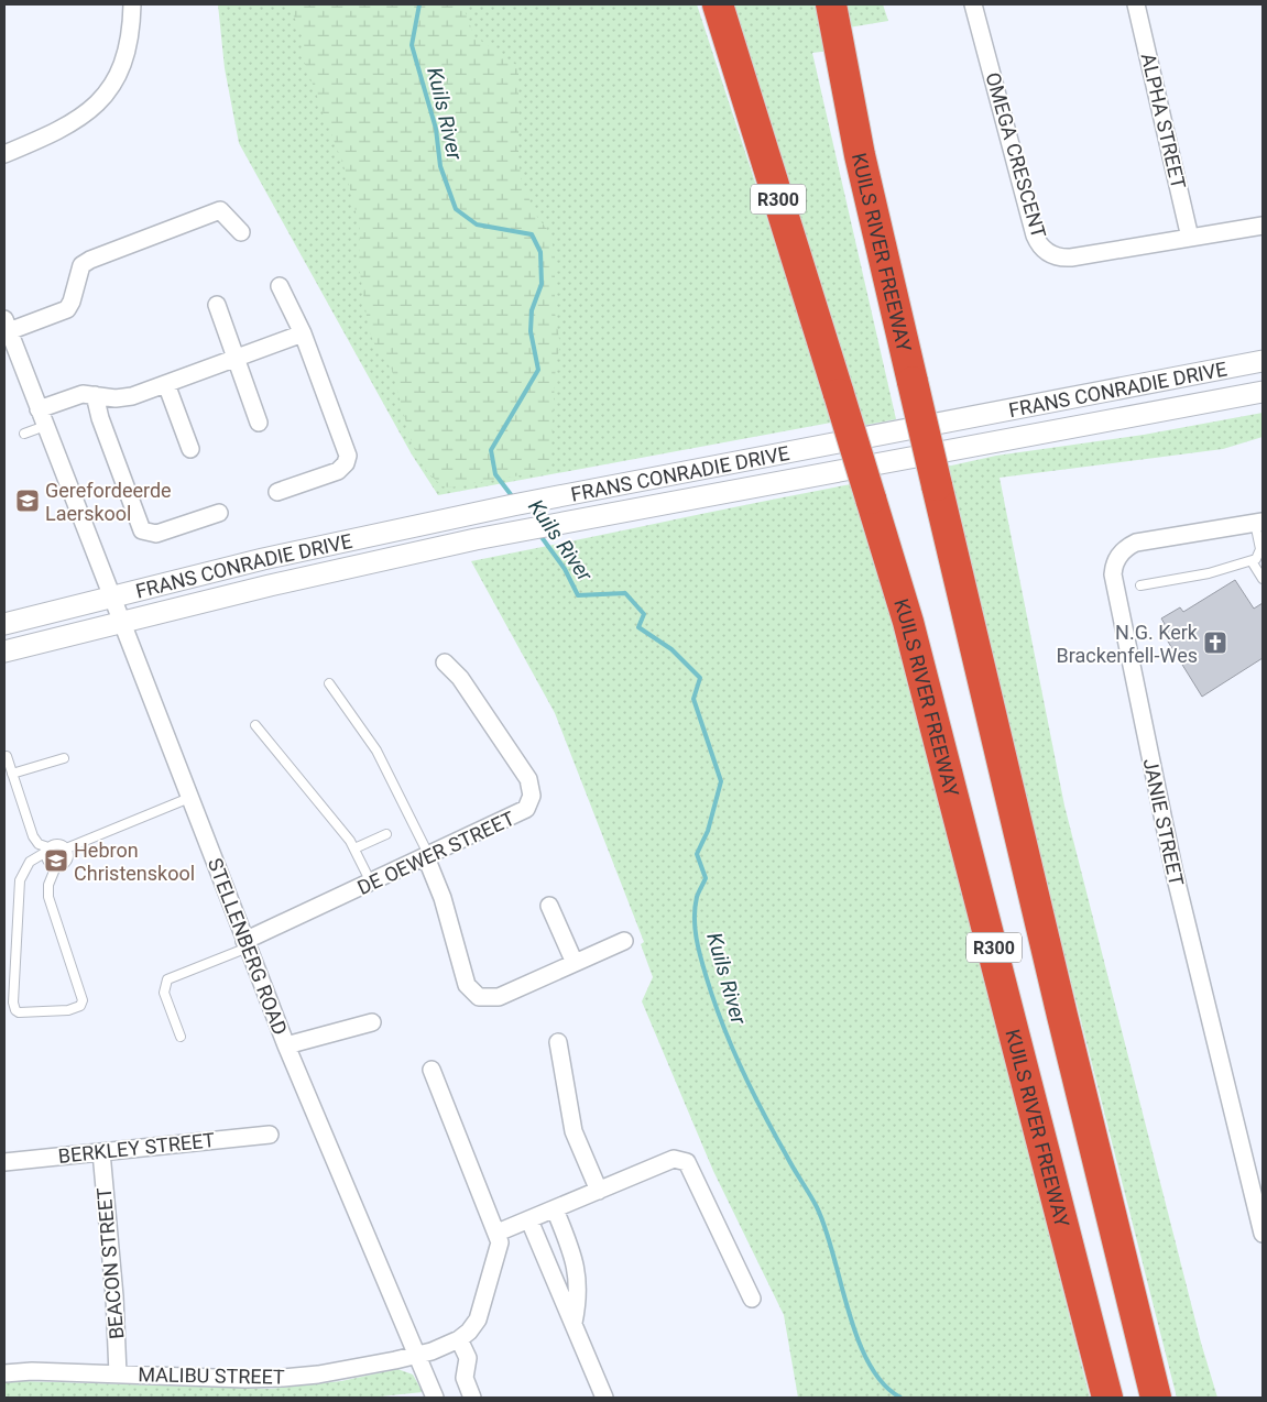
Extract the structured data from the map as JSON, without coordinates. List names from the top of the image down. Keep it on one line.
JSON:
{"streets":{"highway":["R300","KUILS RIVER FREEWAY"],"street":["ALPHA STREET","OMEGA CRESCENT","FRANS CONRADIE DRIVE","JANIE STREET","DE OEWER STREET","STELLENBERG ROAD","BERKLEY STREET","BEACON STREET","MALIBU STREET"]},"crossings":[["ALPHA STREET","OMEGA CRESCENT"],["FRANS CONRADIE DRIVE","STELLENBERG ROAD"],["DE OEWER STREET","STELLENBERG ROAD"],["STELLENBERG ROAD","MALIBU STREET"],["BERKLEY STREET","BEACON STREET"],["BEACON STREET","MALIBU STREET"]],"water":["Kuils River"],"places":{"school or university":["Gerefordeerde Laerskool","Hebron Christenskool"],"church":["N.G. Kerk Brackenfell-Wes"]}}
